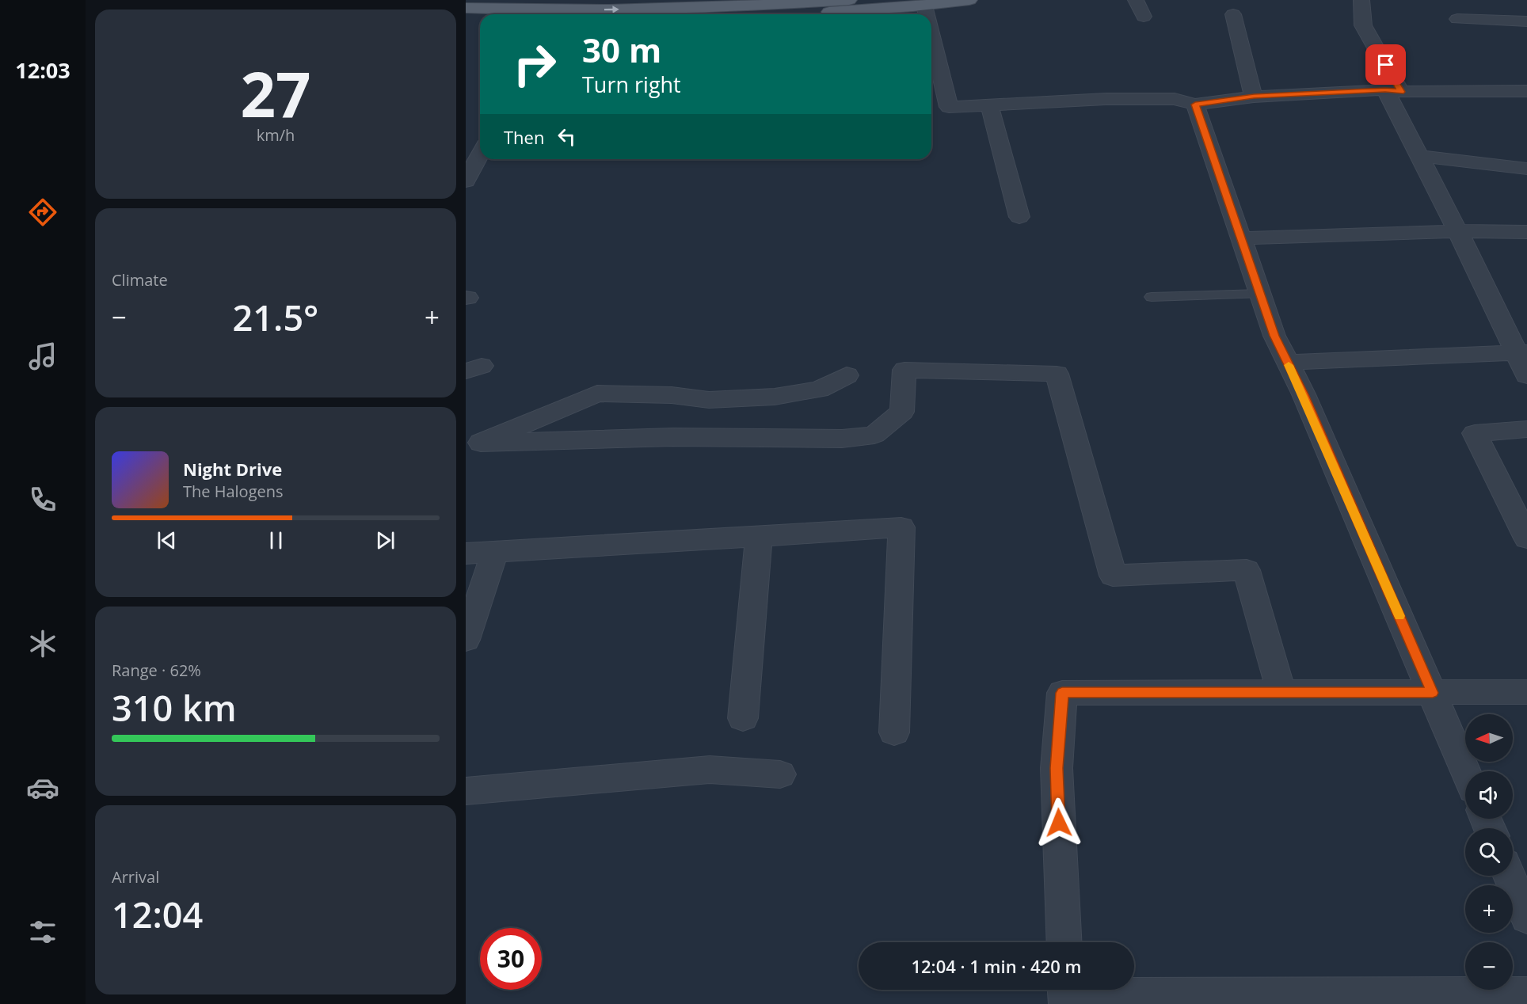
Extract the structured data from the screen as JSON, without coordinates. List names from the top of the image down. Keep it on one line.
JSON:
{"north":"left","page":{"tabs":"12:03","tile":[["27","km/h"],"Climate",["Range · 62%","310 km"],["Arrival","12:04"]],"turn":["30 m","Turn right"],"then":"Then","heat":["−","21.5°","+"],"song":["Night Drive","The Halogens"],"map_buttons":["+","−"],"limit":"30","trip":"12:04 · 1 min · 420 m"}}
